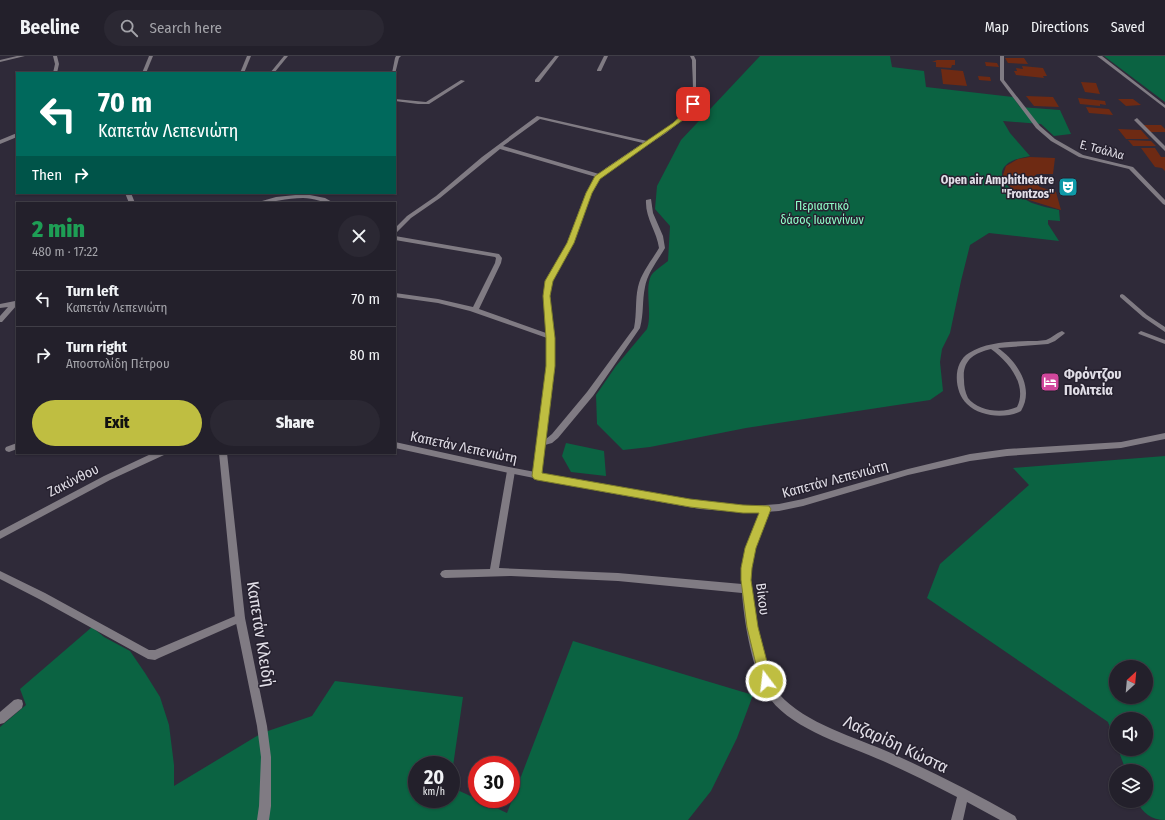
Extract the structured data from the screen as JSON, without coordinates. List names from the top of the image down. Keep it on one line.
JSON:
{"streets":{"street":["Ε. Τσάλλα","Καπετάν Λεπενιώτη","Ζακύνθου","Βίκου","Καπετάν Κλειδή","Λαζαρίδη Κώστα"]},"crossings":[["Καπετάν Λεπενιώτη","Βίκου"],["Βίκου","Λαζαρίδη Κώστα"]],"parks":["Περιαστικό δάσος Ιωαννίνων"],"places":{"theatre":["Open air Amphitheatre \"Frontzos\""],"hotel":["Φρόντζου Πολιτεία"]},"north":"top right","page":{"header":"Beeline","search":"Search here","nav":["Map","Directions","Saved"],"turn":["70 m","Καπετάν Λεπενιώτη"],"then":"Then","heading":["2 min","480 m · 17:22"],"list":[{"name":"Turn left","note":"Καπετάν Λεπενιώτη","value":"70 m"},{"name":"Turn right","note":"Αποστολίδη Πέτρου","value":"80 m"}],"buttons":["Exit","Share"],"speed":"20 km/h","limit":"30"}}
